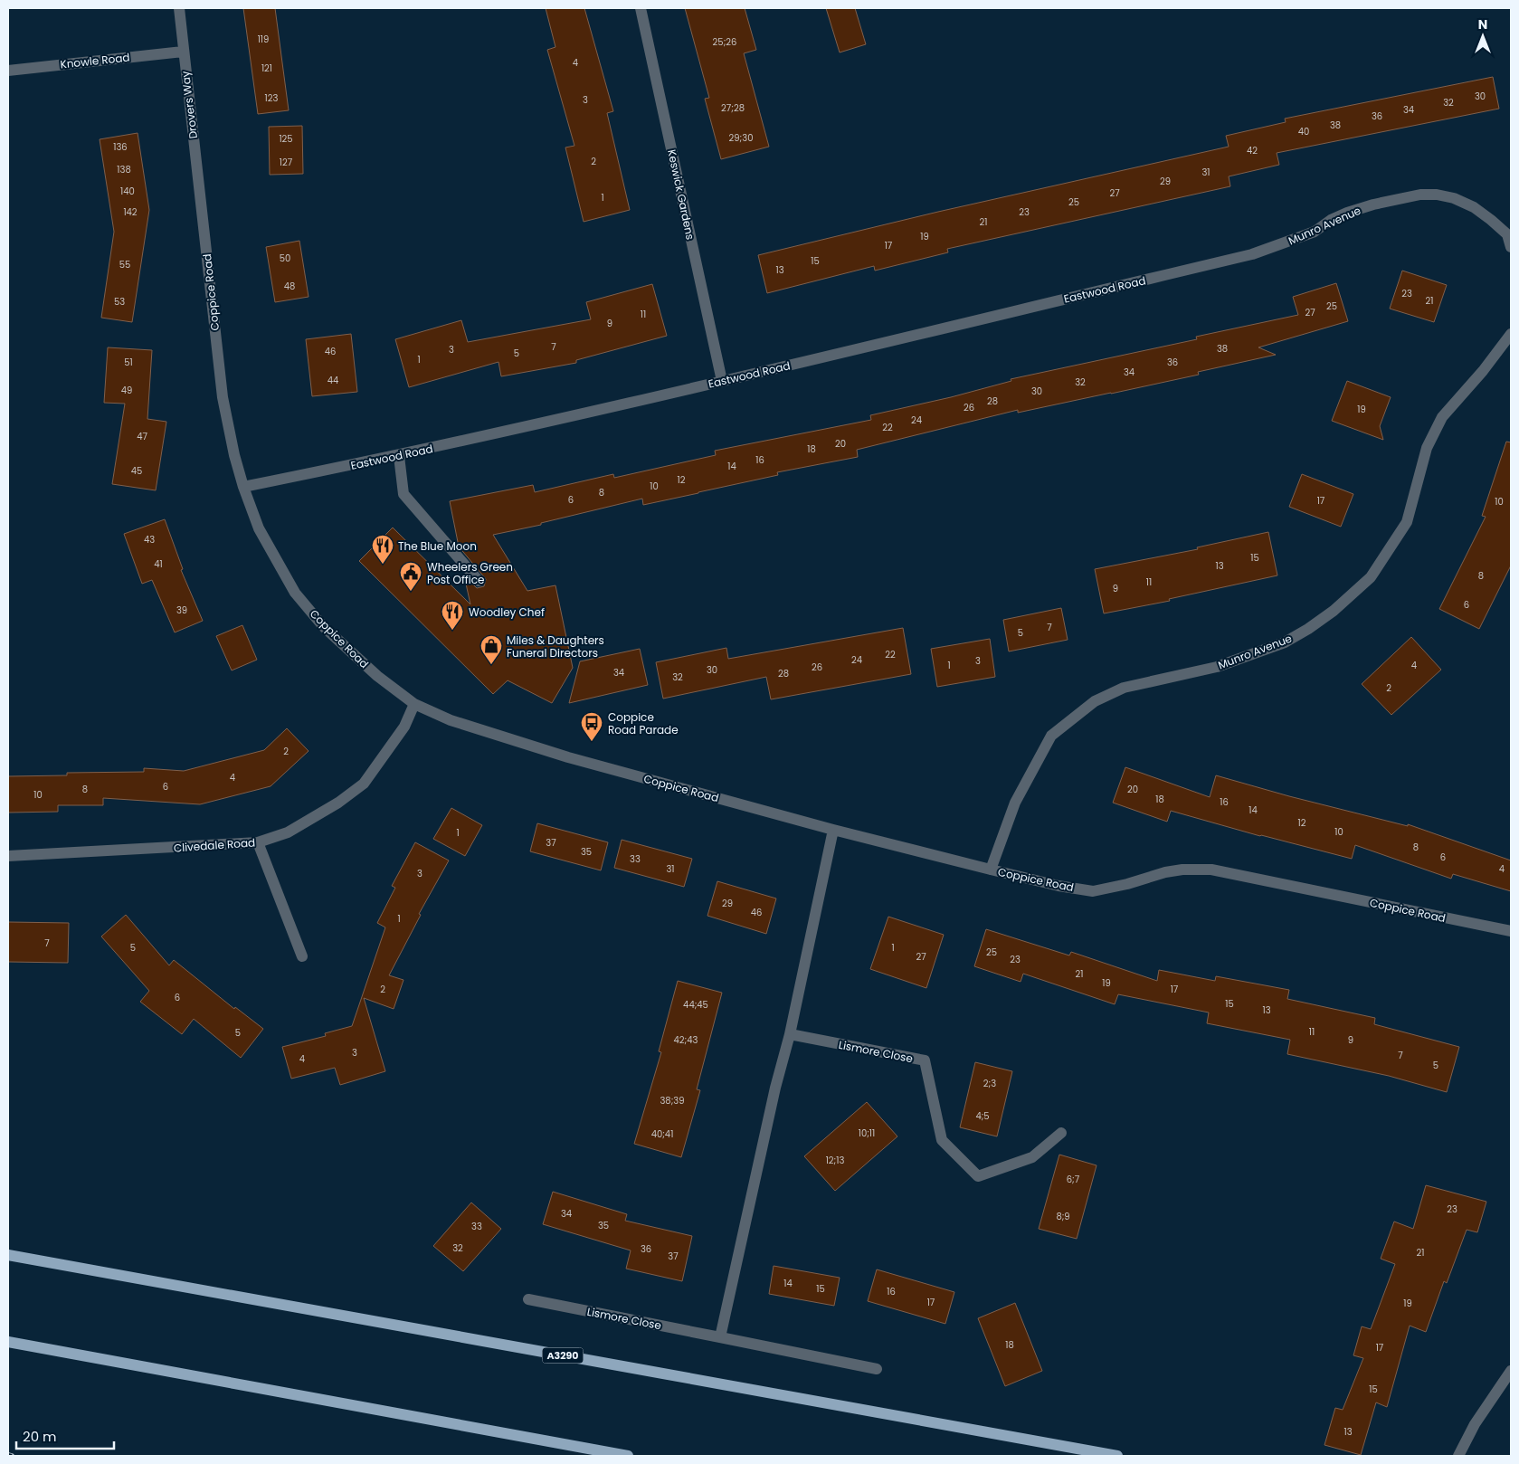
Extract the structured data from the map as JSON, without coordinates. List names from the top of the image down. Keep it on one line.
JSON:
{"streets":{"main road":["A3290"],"street":["Knowle Road","Drovers Way","Keswick Gardens","Munro Avenue","Eastwood Road","Coppice Road","Clivedale Road","Lismore Close"]},"crossings":[["Knowle Road","Drovers Way"],["Drovers Way","Coppice Road"],["Keswick Gardens","Eastwood Road"],["Munro Avenue","Eastwood Road"],["Munro Avenue","Coppice Road"],["Eastwood Road","Coppice Road"],["Coppice Road","Clivedale Road"]],"places":{"restaurant":["The Blue Moon","Woodley Chef"],"public building":["Wheelers Green Post Office"],"shop":["Miles & Daughters Funeral Directors"],"bus stop":["Coppice Road Parade"]},"house_numbers":["119","25;26","4","121","30","123","3","32","27;28","34","36","38","40","29;30","125","136","42","2","127","138","31","29","140","27","1","25","142","23","21","19","17","50","15","55","13","48","23","21","53","25","27","11","9","7","38","3","46","5","1","51","36","34","44","32","49","30","28","26","19","24","22","47","20","18","16","14","45","12","10","8","6","17","10","43","15","41","13","8","11","9","6","39","7","5","22","24","3","1","4","26","30","34","28","32","2","2","4","6","8","20","10","18","16","14","12","10","1","37","8","35","6","33","31","4","3","29","46","1","7","5","1","25","27","23","21","19","2","17","6","15","44;45","13","11","5","42;43","9","3","7","4","5","2;3","38;39","4;5","10;11","40;41","12;13","6;7","23","34","8;9","35","33","32","36","21","37","14","15","16","17","19","18","17","15","13"],"scale_bar":"20 m","north":"top"}
